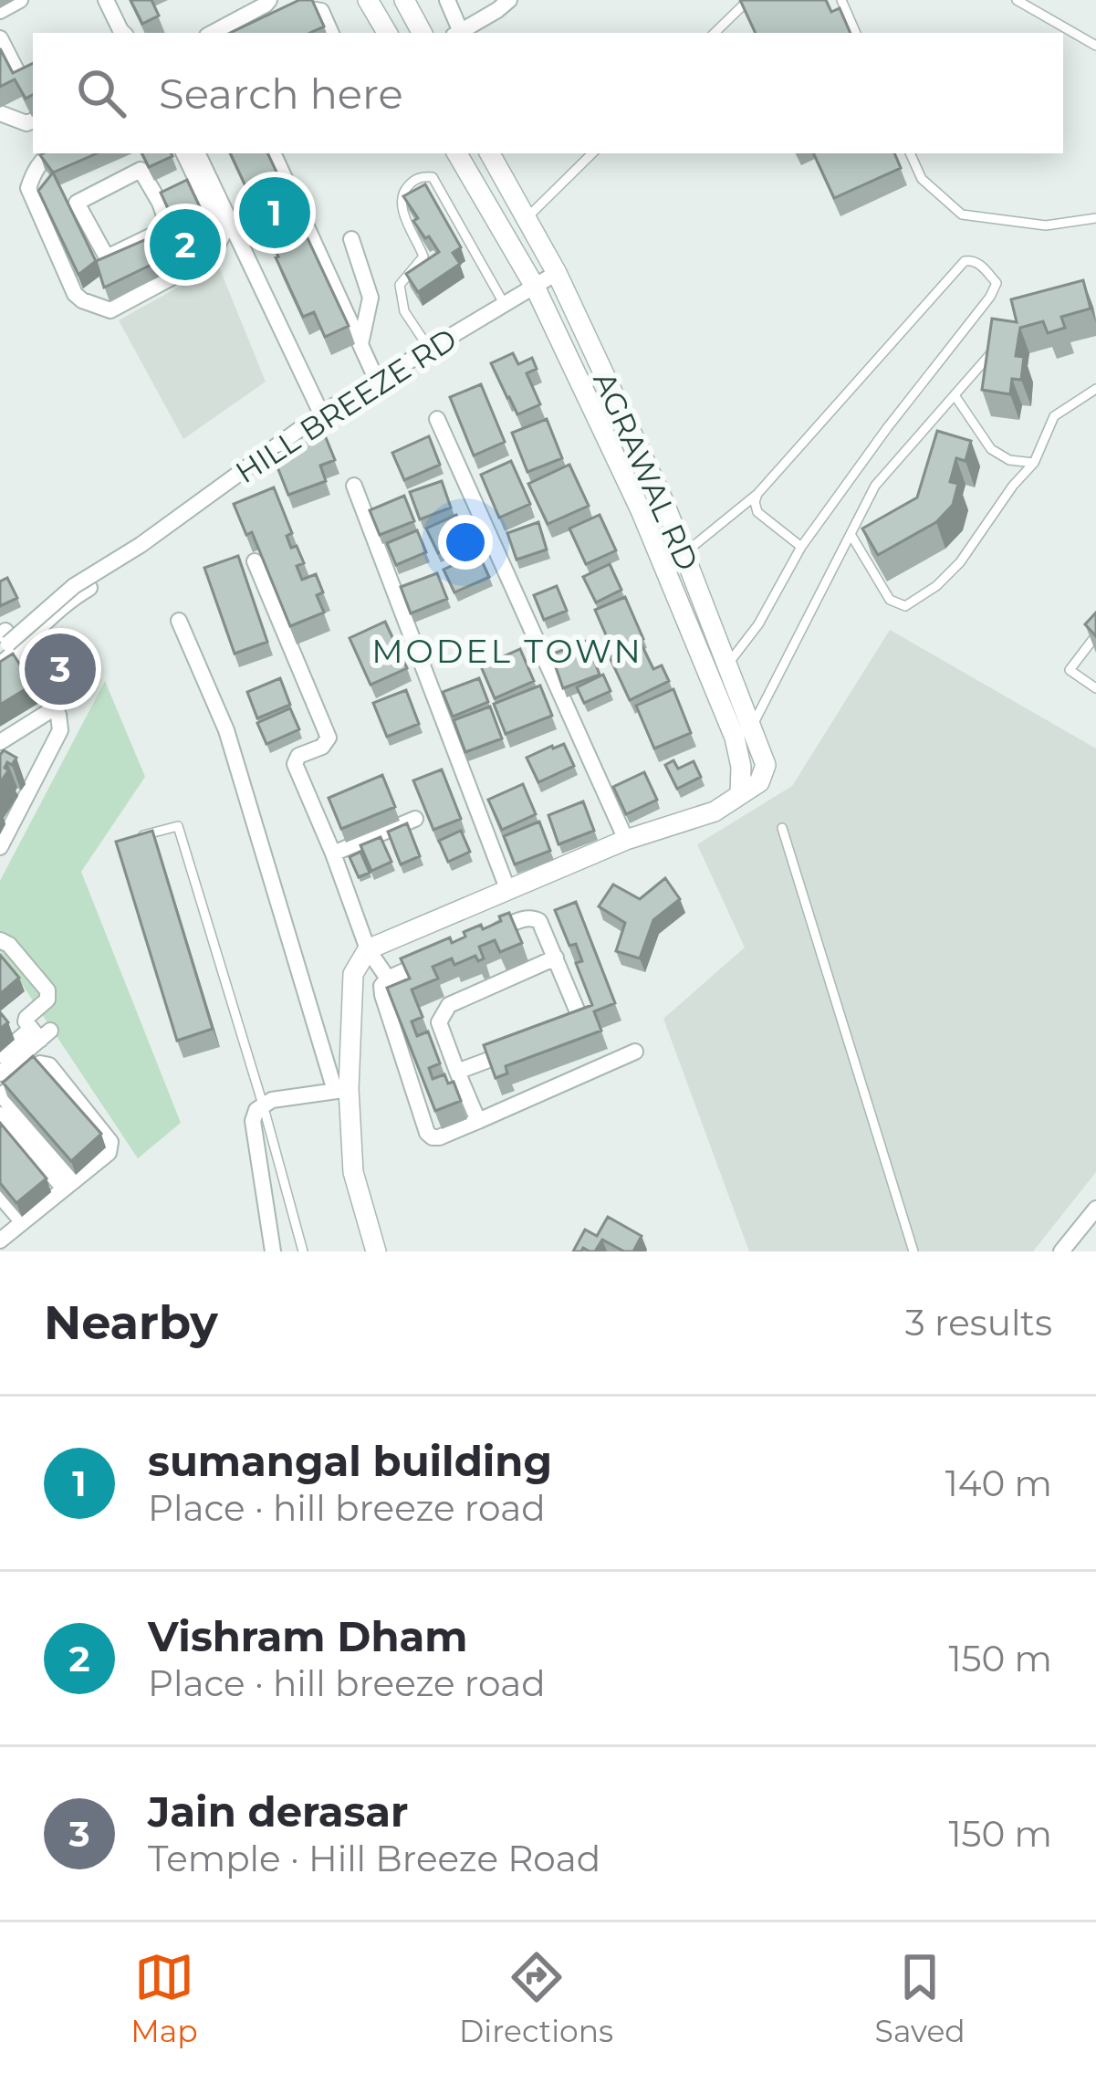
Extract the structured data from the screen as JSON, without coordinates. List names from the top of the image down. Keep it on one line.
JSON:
{"streets":{"street":["HILL BREEZE RD","AGRAWAL RD"]},"crossings":[["HILL BREEZE RD","AGRAWAL RD"]],"districts":["MODEL TOWN"],"page":{"search":"Search here","pins":["1","2","3"],"heading":["Nearby","3 results"],"list":[{"mark":"1","name":"sumangal building","note":"Place · hill breeze road","value":"140 m"},{"mark":"2","name":"Vishram Dham","note":"Place · hill breeze road","value":"150 m"},{"mark":"3","name":"Jain derasar","note":"Temple · Hill Breeze Road","value":"150 m"}],"nav":["Map","Directions","Saved"]}}
